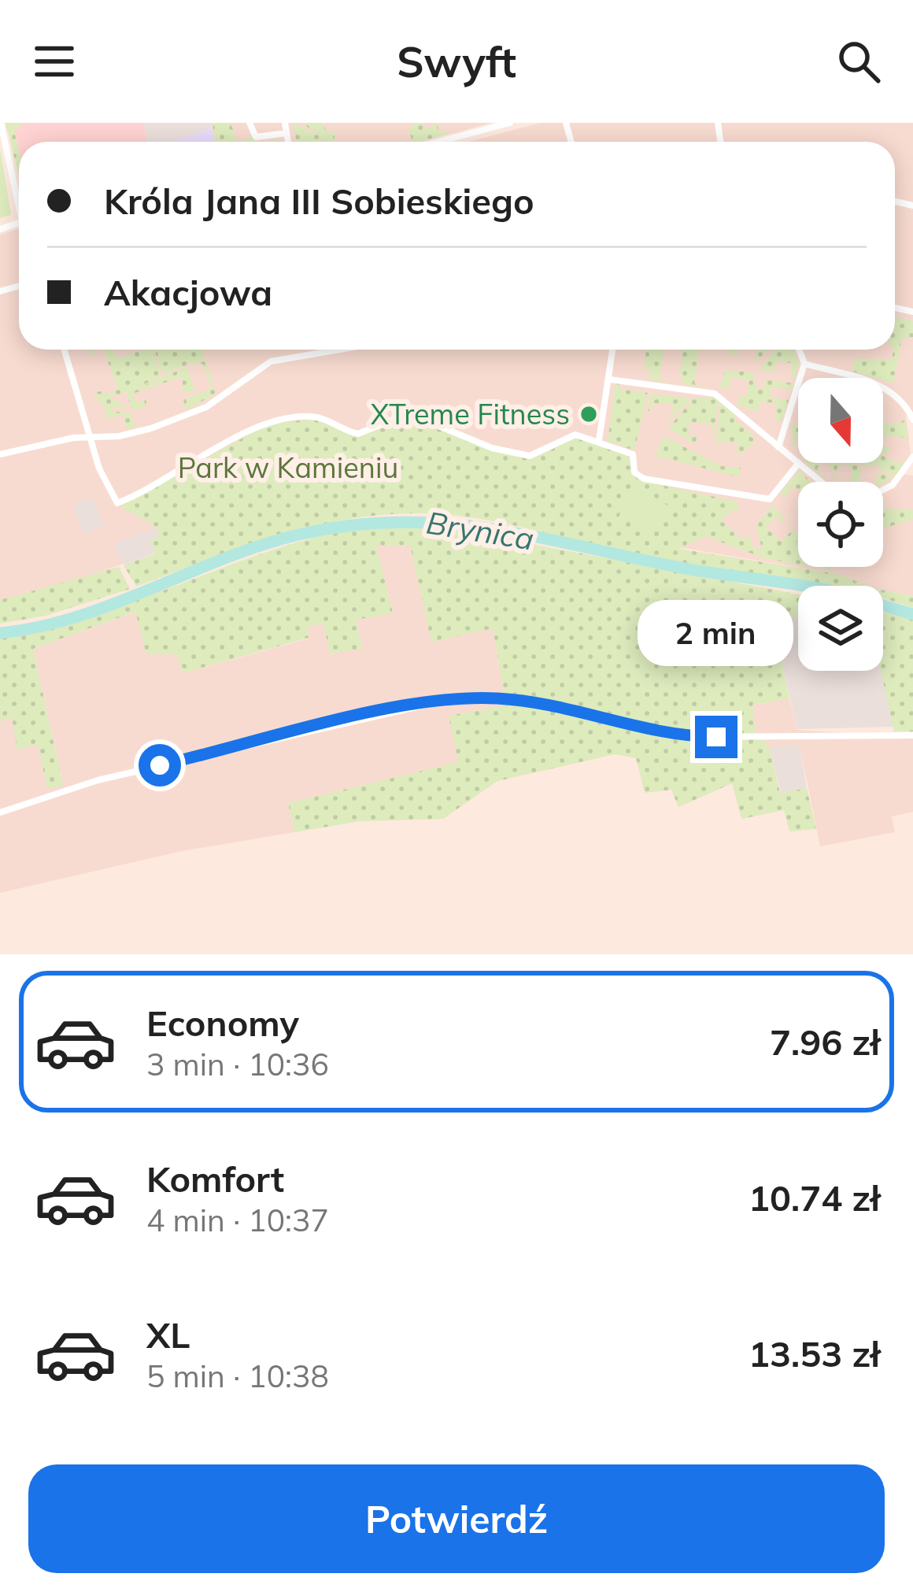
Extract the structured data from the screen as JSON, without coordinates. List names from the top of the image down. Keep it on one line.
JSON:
{"water":["Brynica"],"parks":["Park w Kamieniu"],"places":["XTreme Fitness"],"north":"bottom","page":{"header":"Swyft","banner":["Króla Jana III Sobieskiego","Akacjowa"],"bubble":"2 min","list":[{"name":"Economy","note":"3 min · 10:36","value":"7.96 zł"},{"name":"Komfort","note":"4 min · 10:37","value":"10.74 zł"},{"name":"XL","note":"5 min · 10:38","value":"13.53 zł"}],"buttons":"Potwierdź"}}
